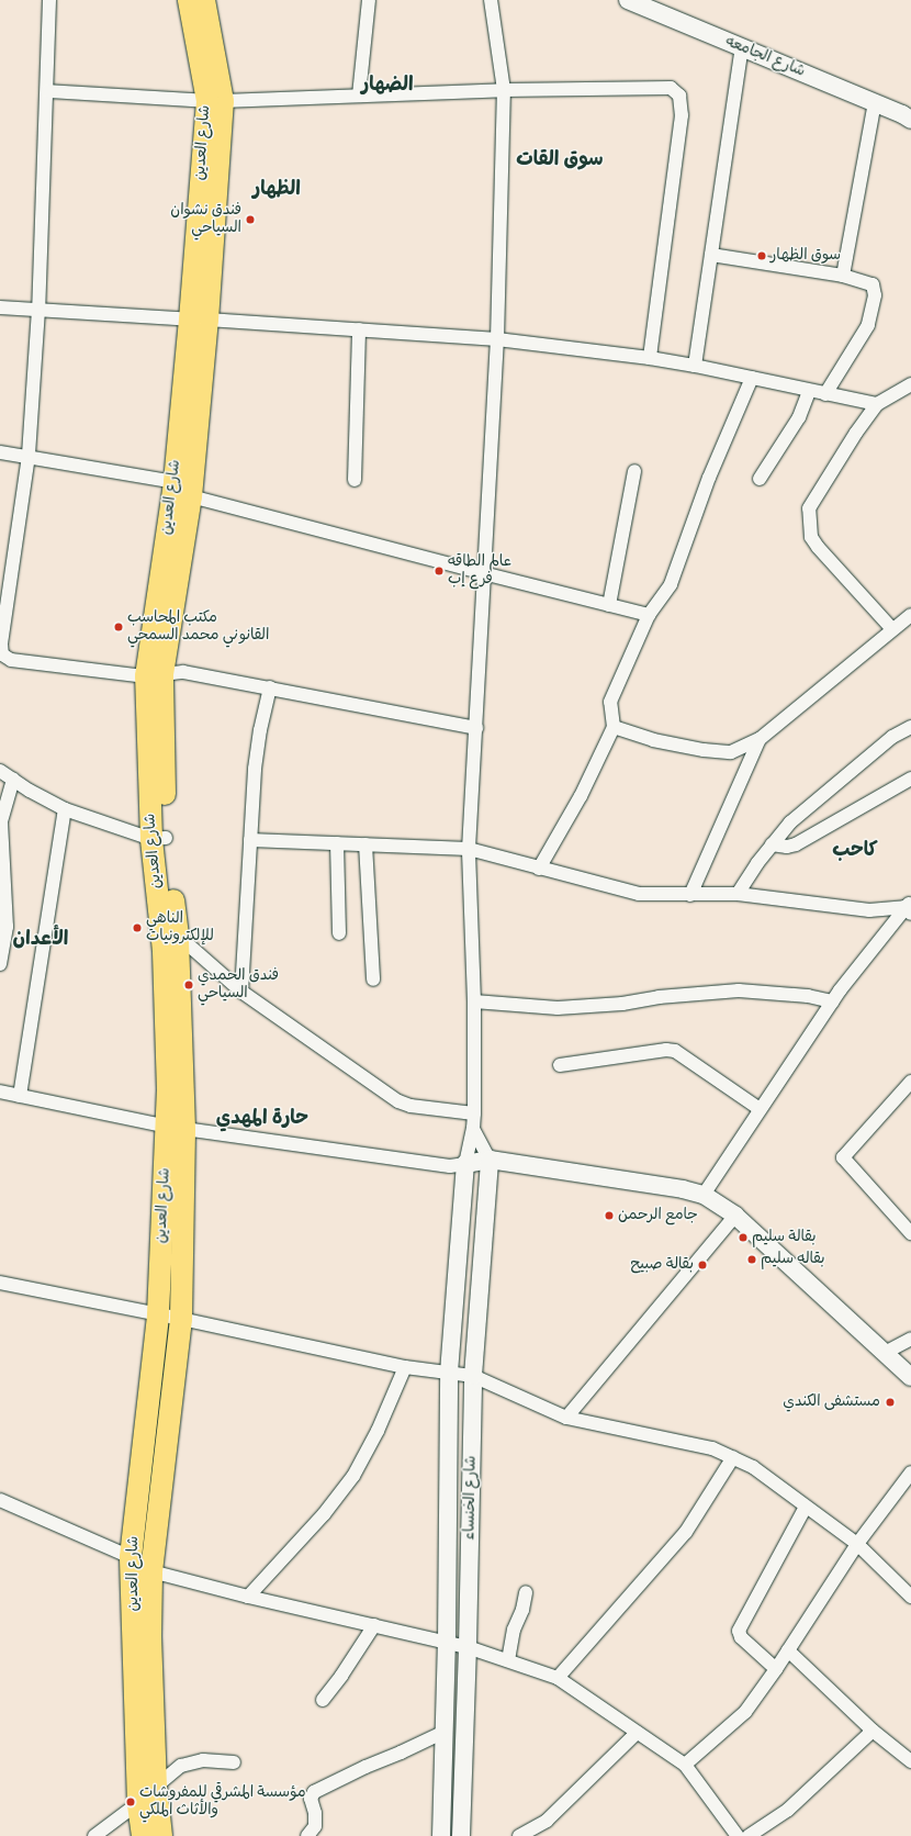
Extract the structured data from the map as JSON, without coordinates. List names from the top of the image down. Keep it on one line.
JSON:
{"streets":{"main road":["شارع العدين"],"street":["شارع الجامعه","شارع الخنساء"]},"districts":["الضهار","سوق القات","الظهار","كاحب","الأعدان","حارة المهدي"],"places":["فندق نشوان السياحي","سوق الظهار","عالم الطاقه فرع إب","مكتب المحاسب القانوني محمد السمحي","الناهي للإلكترونيات","فندق الحمدي السياحي","جامع الرحمن","بقالة سليم","بقاله سليم","بقالة صبيح","مستشفى الكندي","مؤسسة المشرقي للمفروشات والأثاث الملكي"]}
